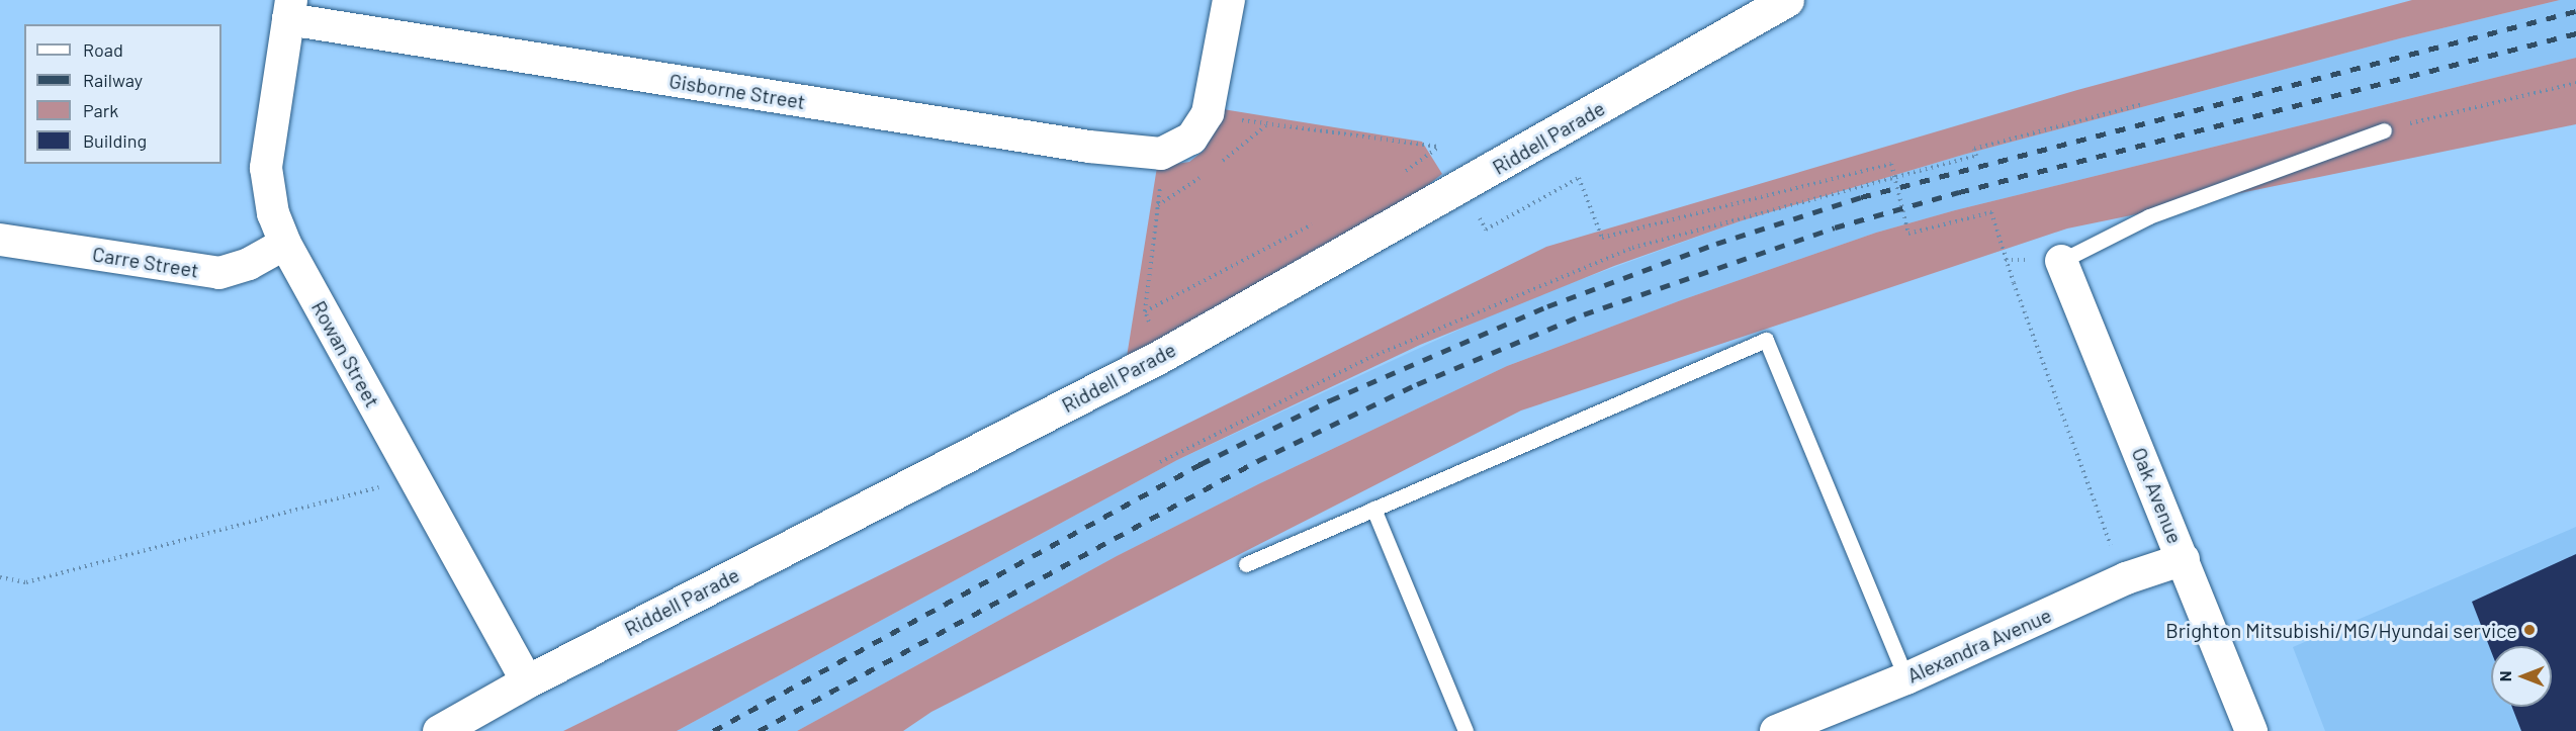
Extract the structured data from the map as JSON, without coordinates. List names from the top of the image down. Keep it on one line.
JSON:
{"streets":{"street":["Gisborne Street","Riddell Parade","Carre Street","Rowan Street","Oak Avenue","Alexandra Avenue"]},"crossings":[["Gisborne Street","Rowan Street"],["Riddell Parade","Rowan Street"],["Carre Street","Rowan Street"],["Oak Avenue","Alexandra Avenue"]],"places":["Brighton Mitsubishi/MG/Hyundai service"],"legend":["Road","Railway","Park","Building"],"north":"left"}
